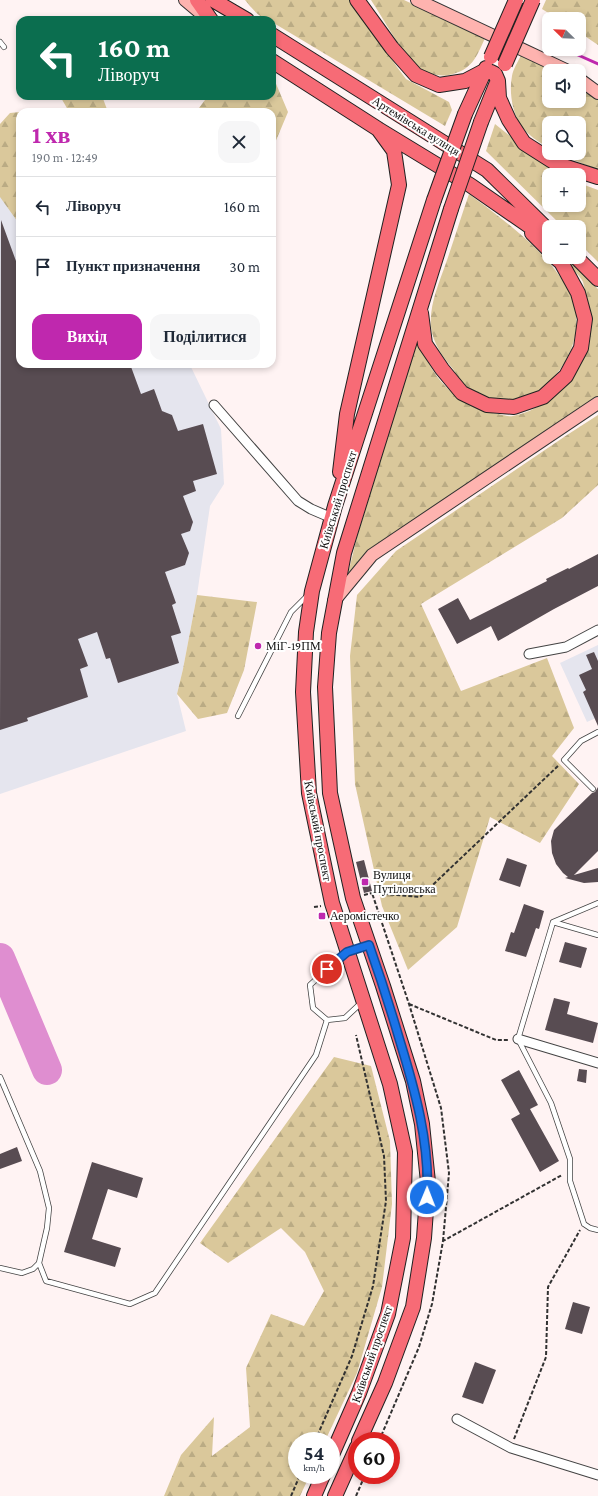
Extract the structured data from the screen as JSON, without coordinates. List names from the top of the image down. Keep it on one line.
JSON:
{"streets":{"main road":["Артемівська вулиця","Київський проспект"]},"places":{"other":["МіГ-19ПМ"],"transit":["Вулиця Путіловська","Аеромістечко"]},"north":"top left","page":{"map_buttons":["+","−"],"turn":["160 m","Ліворуч"],"heading":["1 хв","190 m · 12:49"],"list":[{"name":"Ліворуч","value":"160 m"},{"name":"Пункт призначення","value":"30 m"}],"buttons":["Вихід","Поділитися"],"speed":"54 km/h","limit":"60"}}
